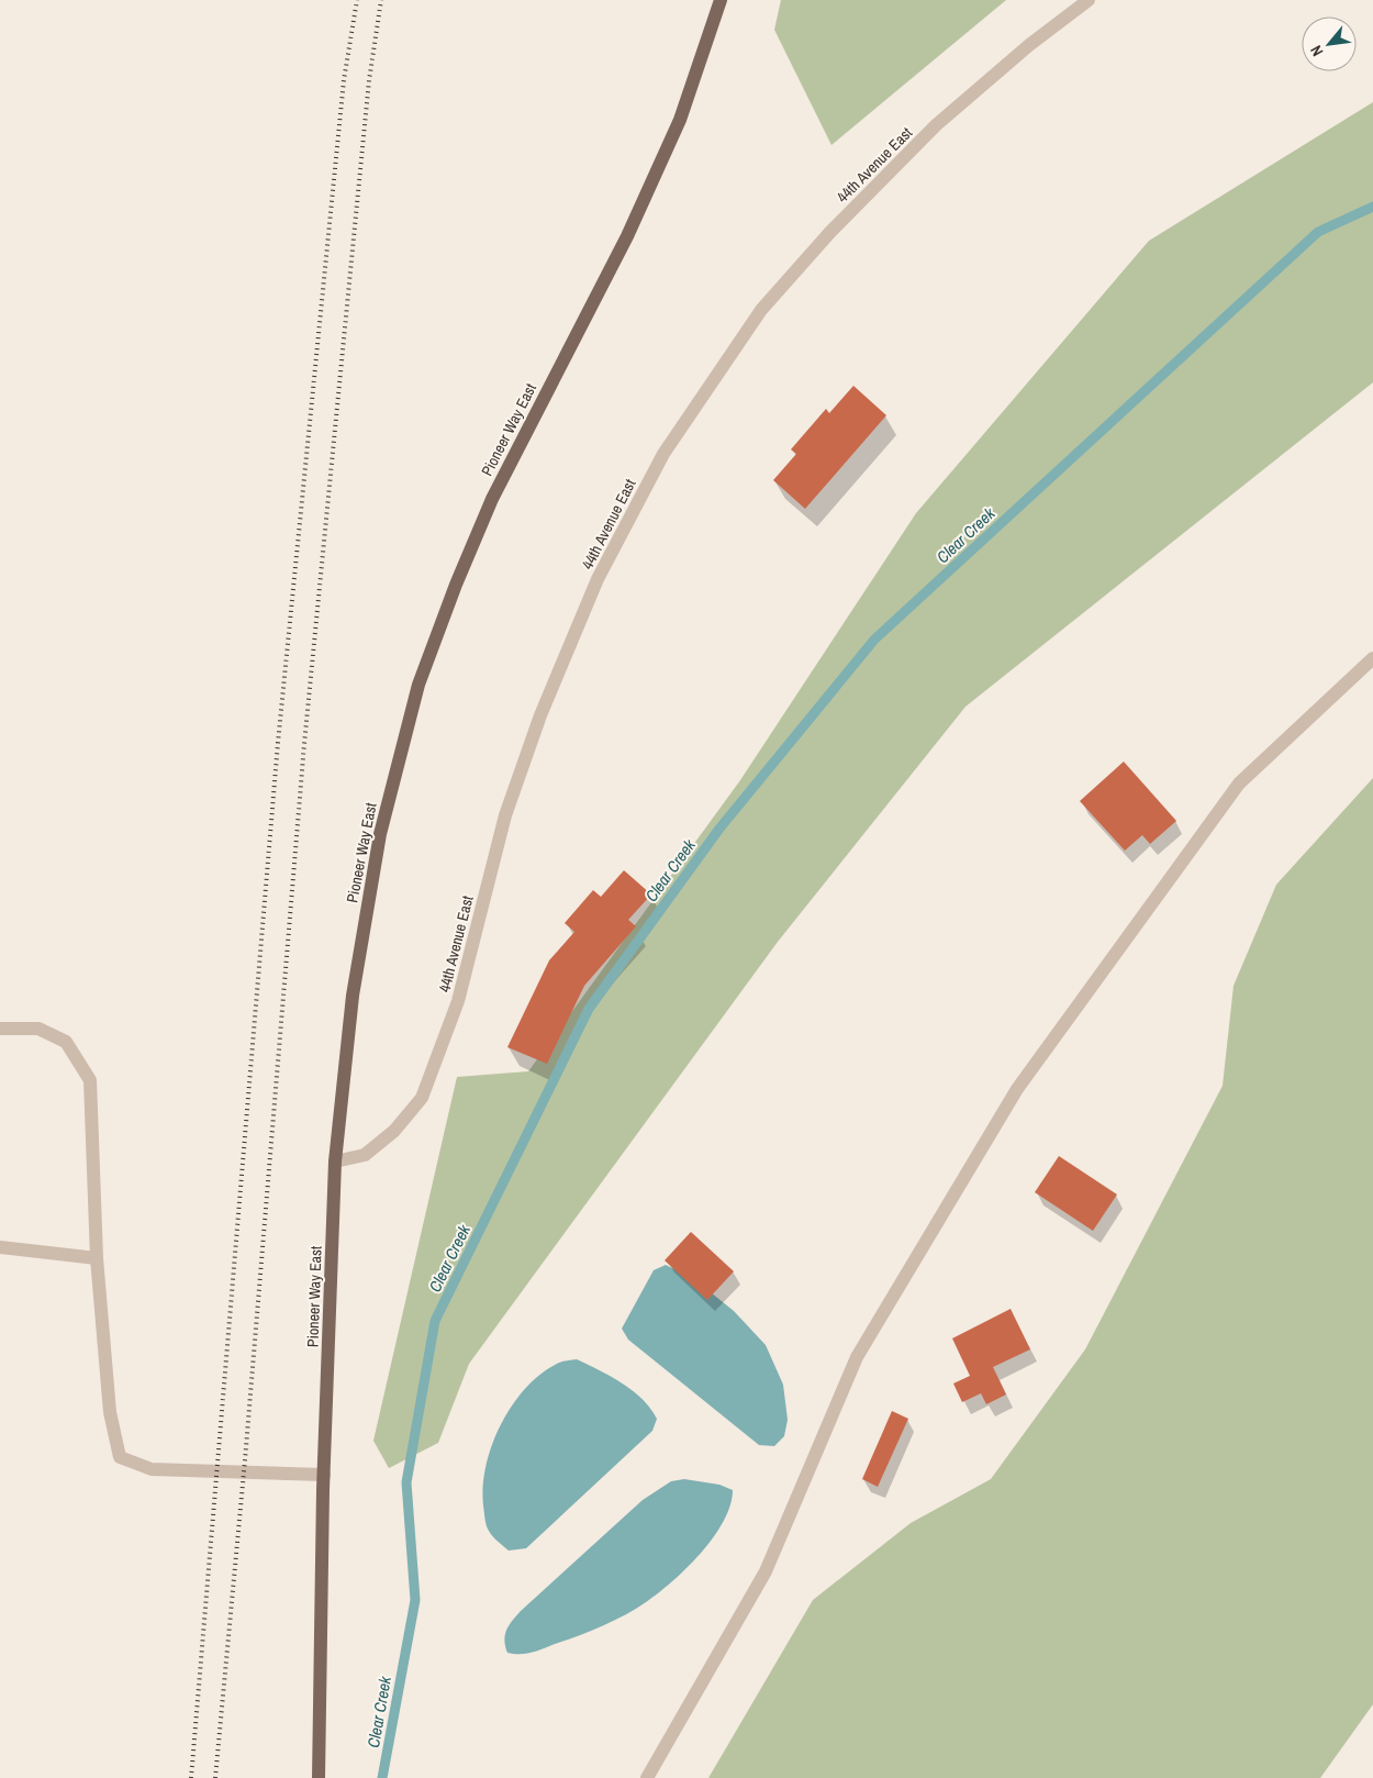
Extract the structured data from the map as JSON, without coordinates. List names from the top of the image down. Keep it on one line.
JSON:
{"streets":{"main road":["Pioneer Way East"],"street":["44th Avenue East"]},"crossings":[["44th Avenue East","Pioneer Way East"]],"water":["Clear Creek"],"north":"bottom left"}
